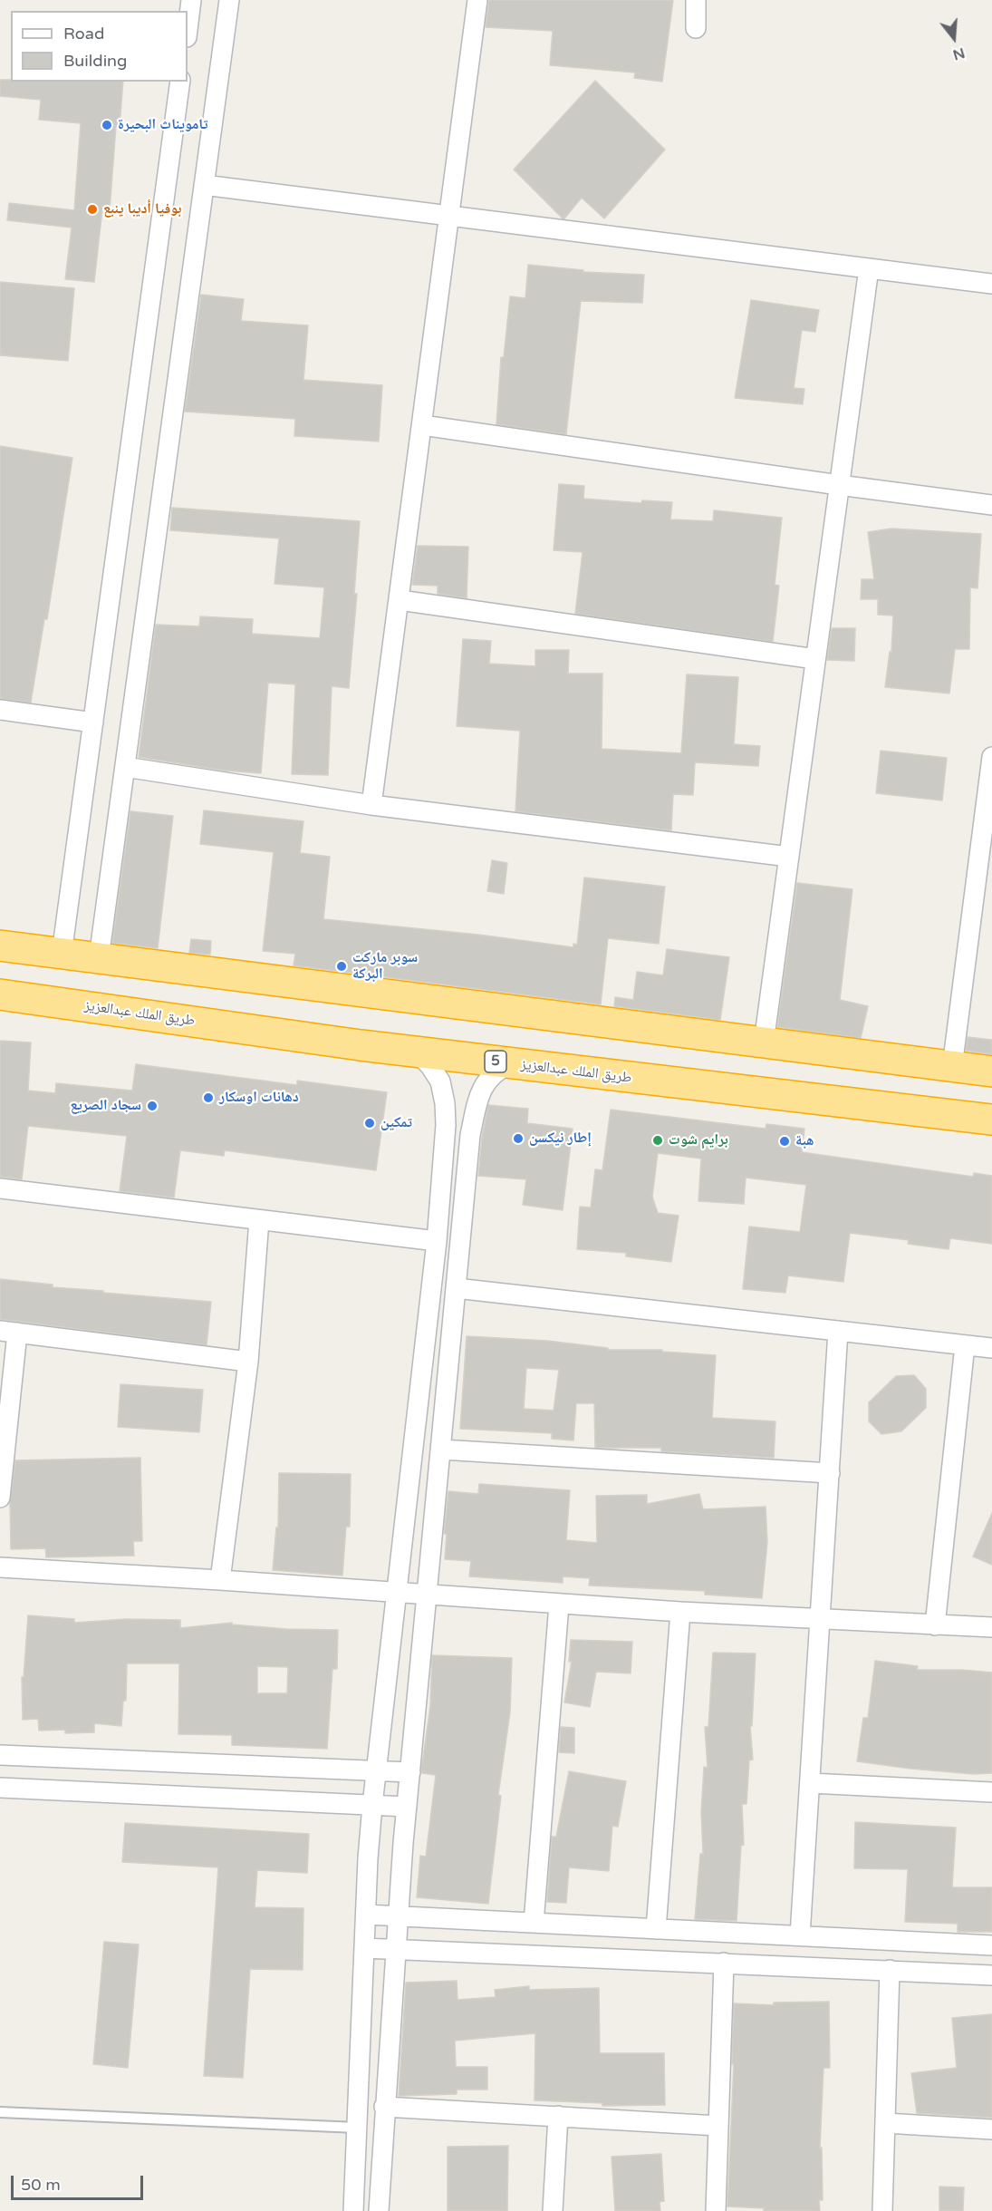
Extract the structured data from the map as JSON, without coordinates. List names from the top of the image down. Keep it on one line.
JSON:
{"streets":{"highway":["طريق الملك عبدالعزيز","5"]},"places":["تامويناث البحيرة","بوفيا أديبا ينبع","سوبر ماركت البركة","دهانات اوسكار","سجاد الصريع","تمكين","إطار نيكسن","برايم شوت","هبة"],"legend":["Road","Building"],"scale_bar":"50 m","north":"bottom"}
